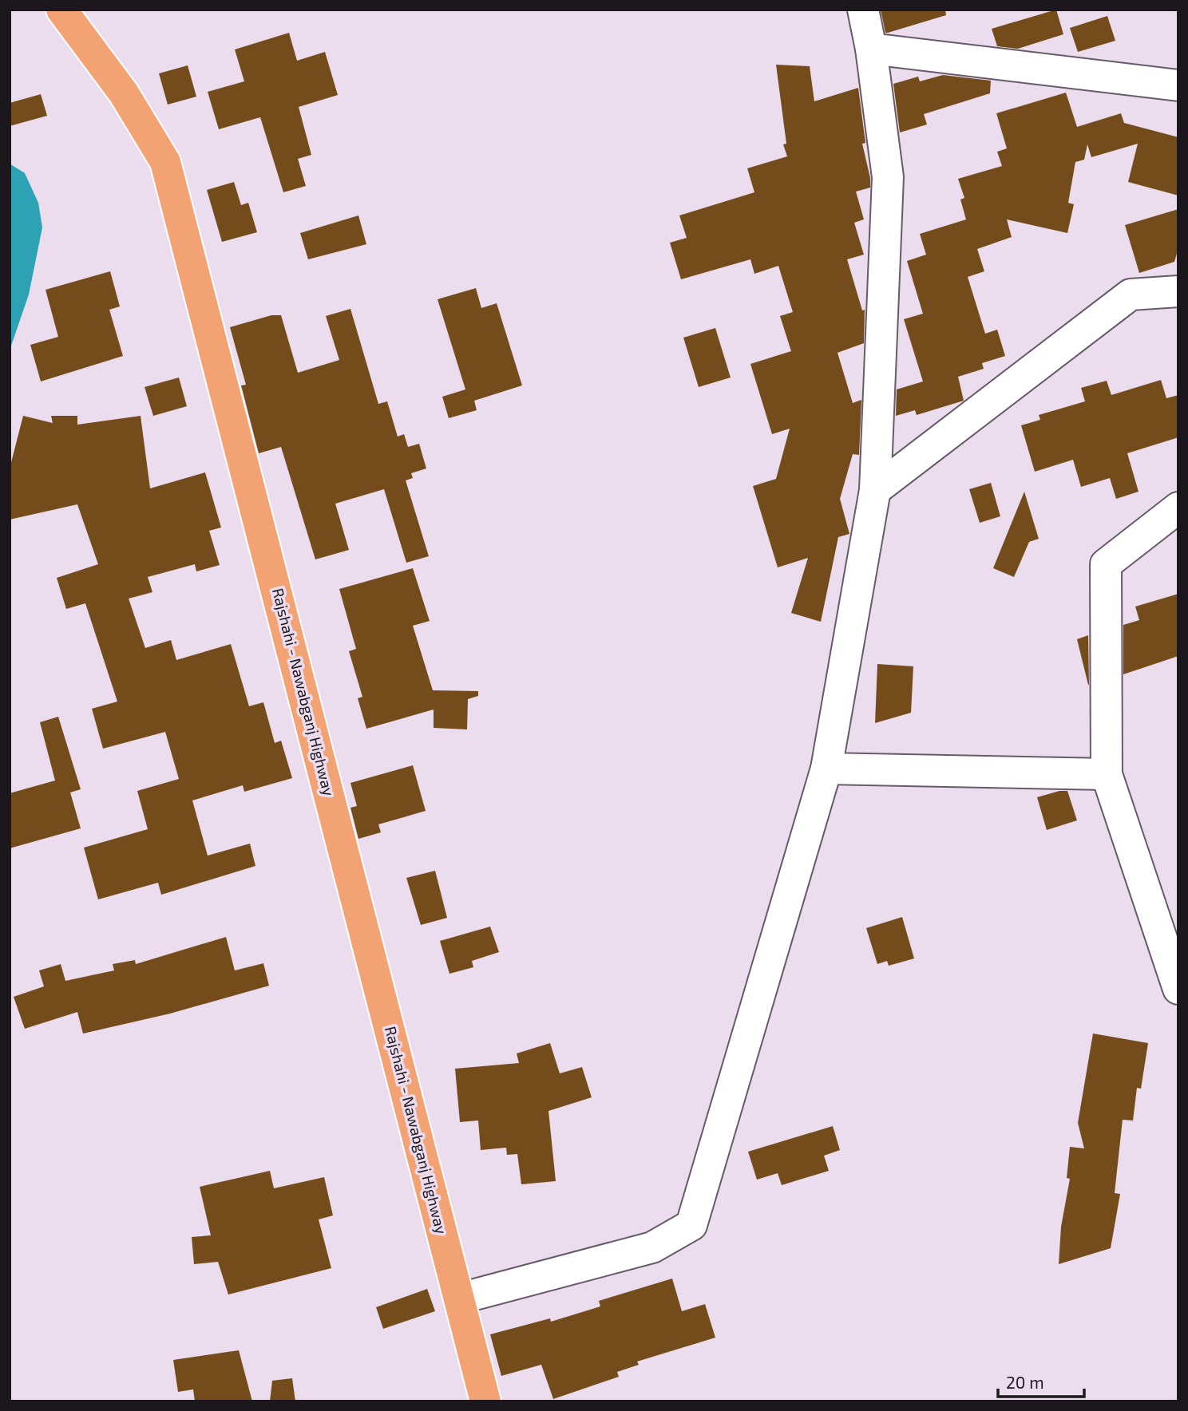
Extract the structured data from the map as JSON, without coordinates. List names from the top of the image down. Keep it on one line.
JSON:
{"streets":{"highway":["Rajshahi - Nawabganj Highway"]},"scale_bar":"20 m"}
